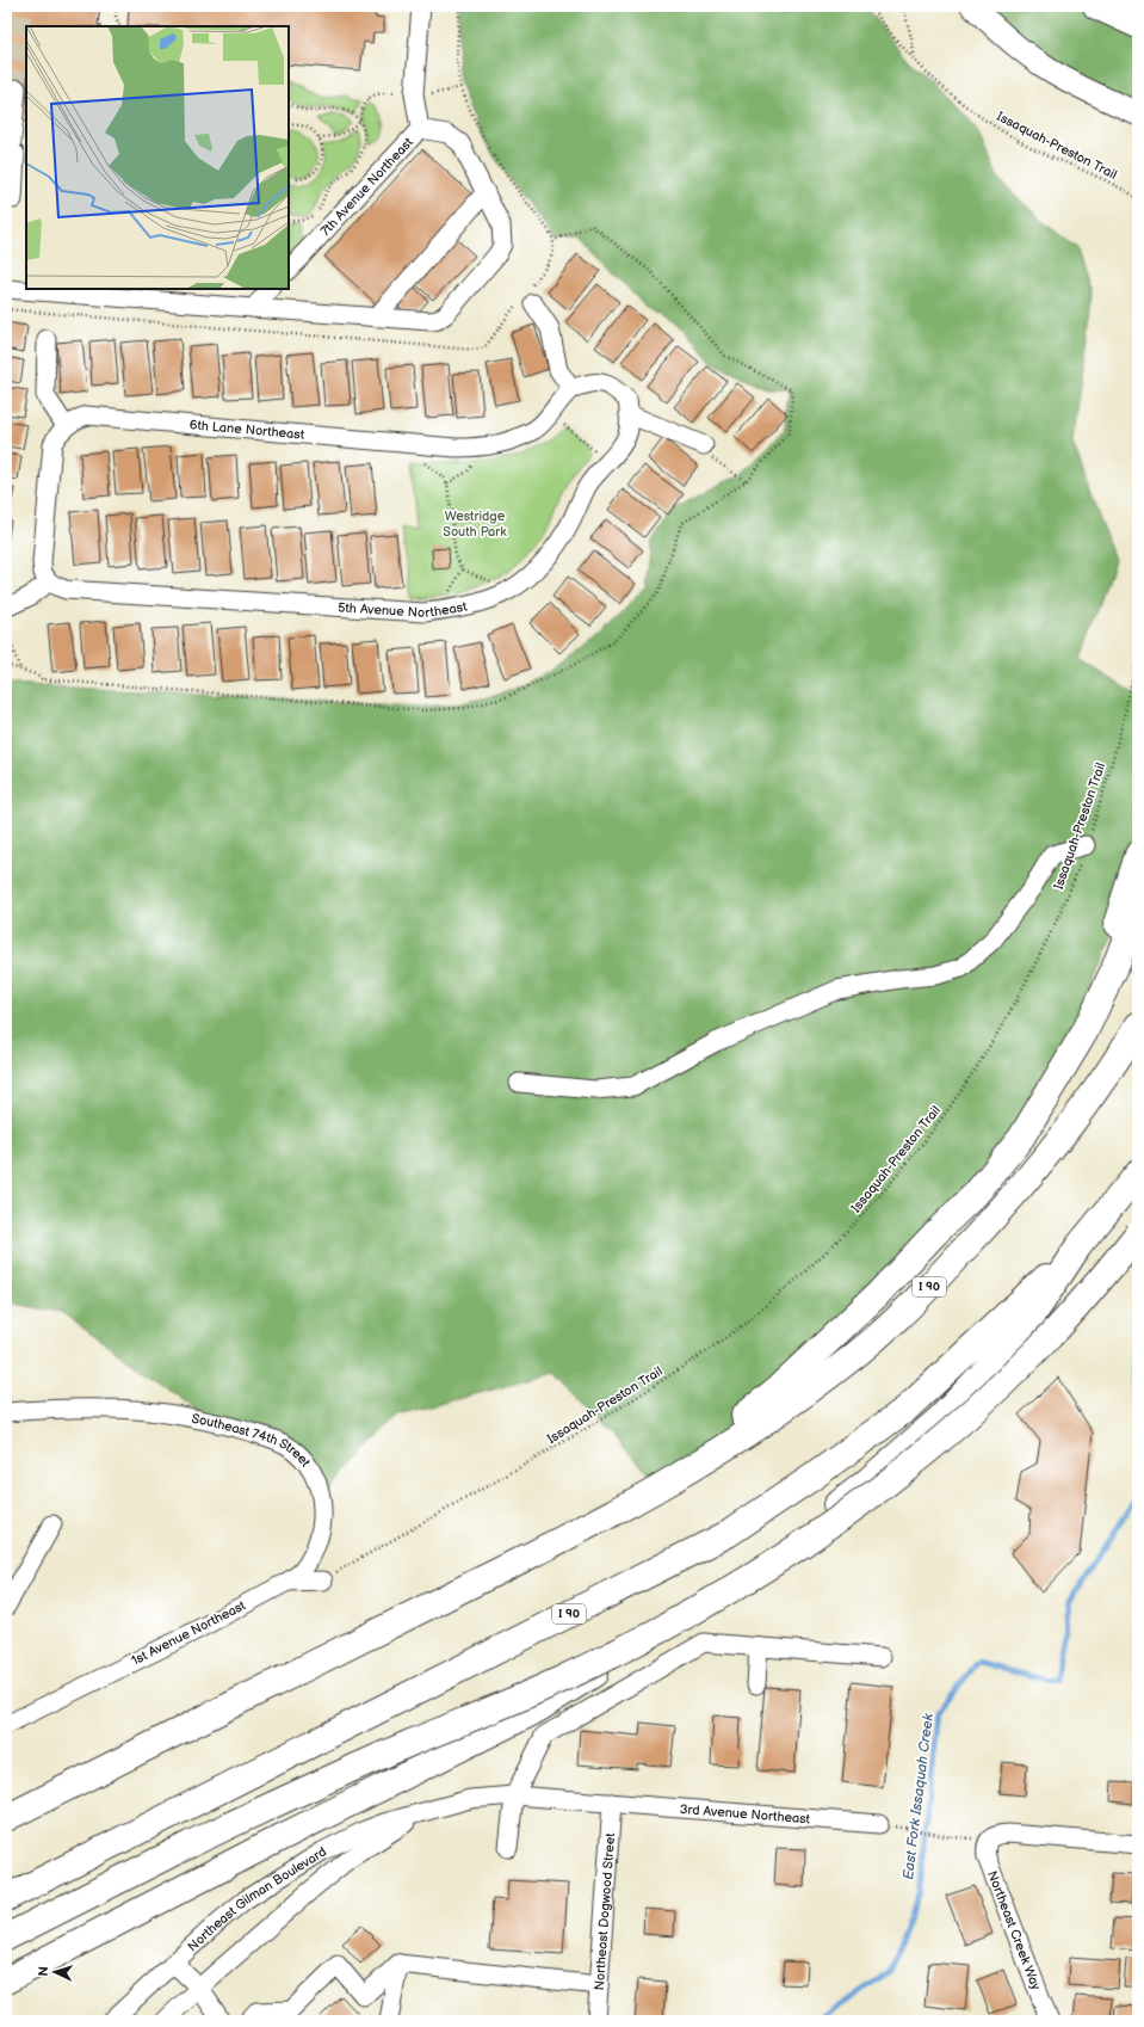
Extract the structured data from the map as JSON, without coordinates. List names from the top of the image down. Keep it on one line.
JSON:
{"streets":{"highway":["I 90"],"street":["7th Avenue Northeast","6th Lane Northeast","5th Avenue Northeast","Southeast 74th Street","1st Avenue Northeast","3rd Avenue Northeast","Northeast Gilman Boulevard","Northeast Dogwood Street","Northeast Creek Way"],"path":["Issaquah-Preston Trail"]},"crossings":[["6th Lane Northeast","5th Avenue Northeast"],["Southeast 74th Street","1st Avenue Northeast"],["3rd Avenue Northeast","Northeast Gilman Boulevard"],["3rd Avenue Northeast","Northeast Dogwood Street"],["Northeast Gilman Boulevard","Northeast Dogwood Street"]],"water":["East Fork Issaquah Creek"],"parks":["Westridge South Park"],"north":"left"}
